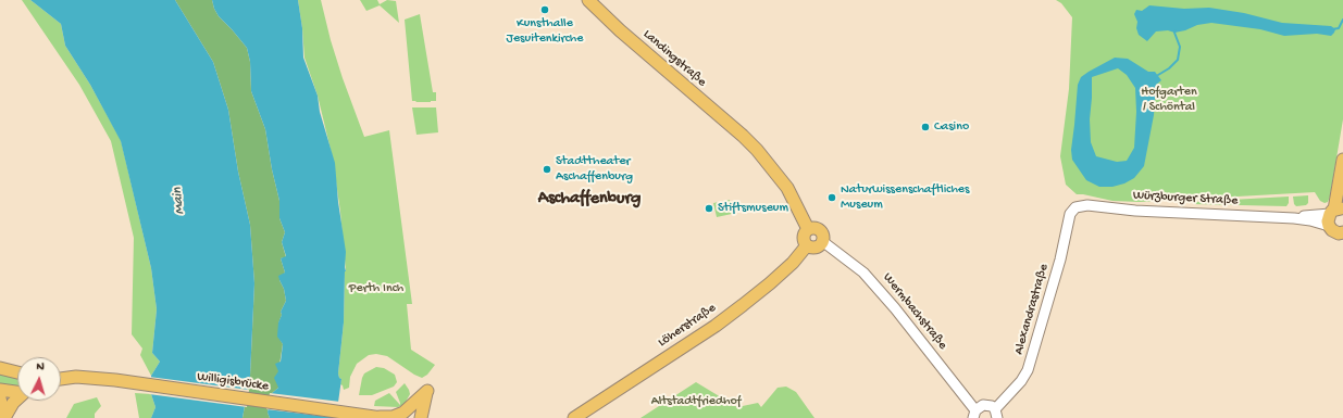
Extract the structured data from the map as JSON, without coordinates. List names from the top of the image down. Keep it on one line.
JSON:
{"streets":{"main road":["Landingstraße","Löherstraße","Willigisbrücke"],"street":["Würzburger Straße","Alexandrastraße","Wermbachstraße"]},"crossings":[["Landingstraße","Wermbachstraße"],["Landingstraße","Löherstraße"],["Würzburger Straße","Alexandrastraße"],["Wermbachstraße","Löherstraße"]],"districts":["Aschaffenburg"],"water":["Main"],"parks":["Hofgarten / Schöntal","Perth Inch","Altstadtfriedhof"],"places":["Kunsthalle Jesuitenkirche","Casino","Stadttheater Aschaffenburg","Naturwissenschaftliches Museum","Stiftsmuseum"],"north":"top"}
